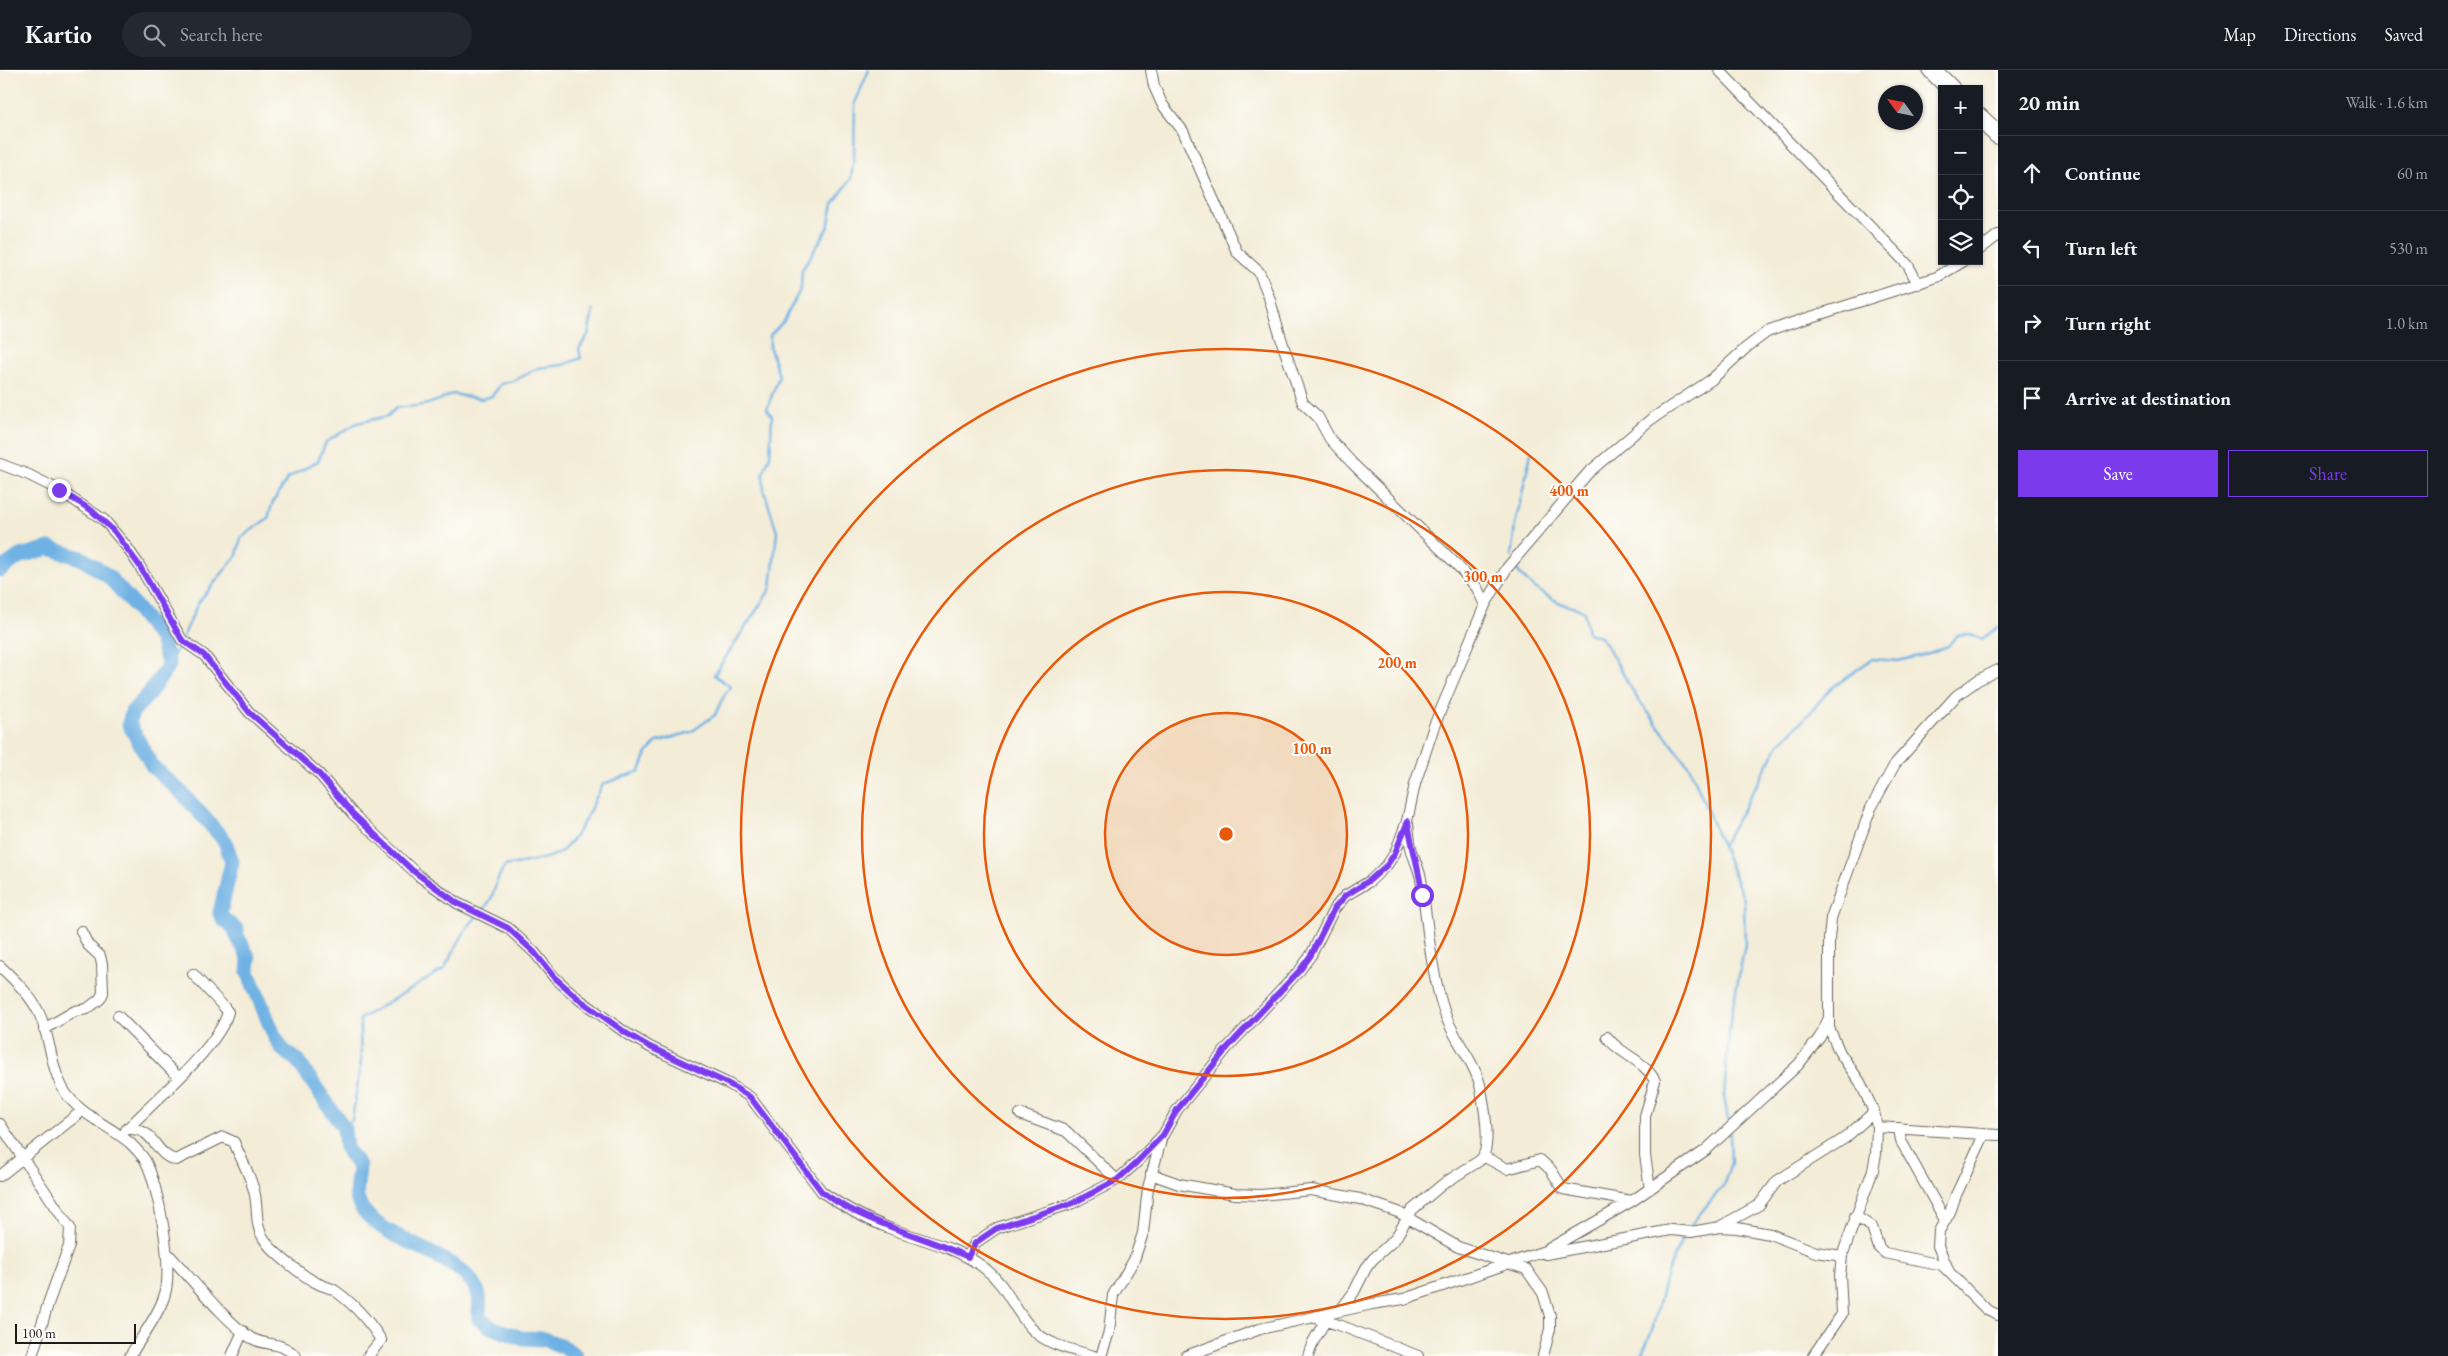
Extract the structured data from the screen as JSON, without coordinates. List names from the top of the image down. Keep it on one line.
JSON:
{"scale_bar":"100 m","north":"top left","page":{"header":"Kartio","search":"Search here","nav":["Map","Directions","Saved"],"heading":["20 min","Walk · 1.6 km"],"map_buttons":["+","−"],"list":[["Continue","60 m"],["Turn left","530 m"],["Turn right","1.0 km"],"Arrive at destination"],"buttons":["Save","Share"],"scale":"100 m"},"rings":["400 m","300 m","200 m","100 m"]}
